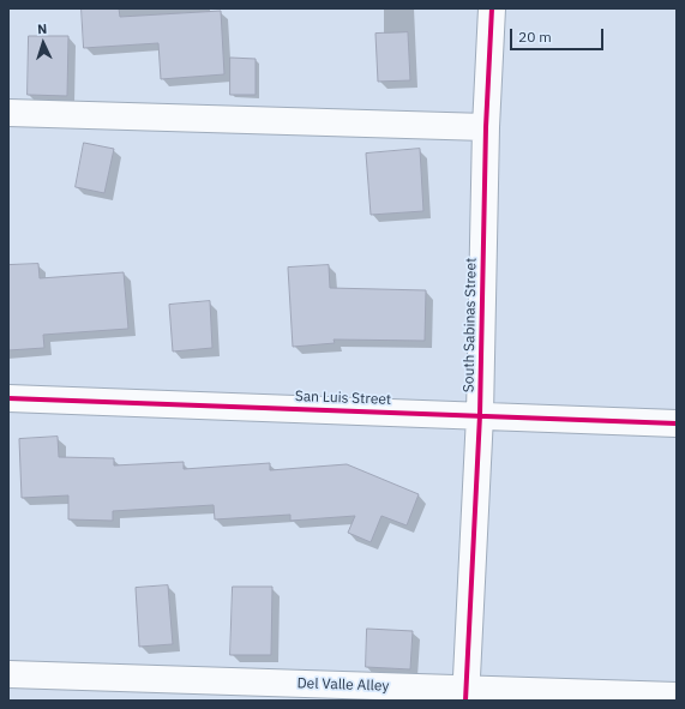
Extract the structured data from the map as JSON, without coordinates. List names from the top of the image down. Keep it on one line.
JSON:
{"streets":{"street":["South Sabinas Street","San Luis Street","Del Valle Alley"]},"crossings":[["South Sabinas Street","San Luis Street"],["South Sabinas Street","Del Valle Alley"]],"scale_bar":"20 m","north":"top"}
